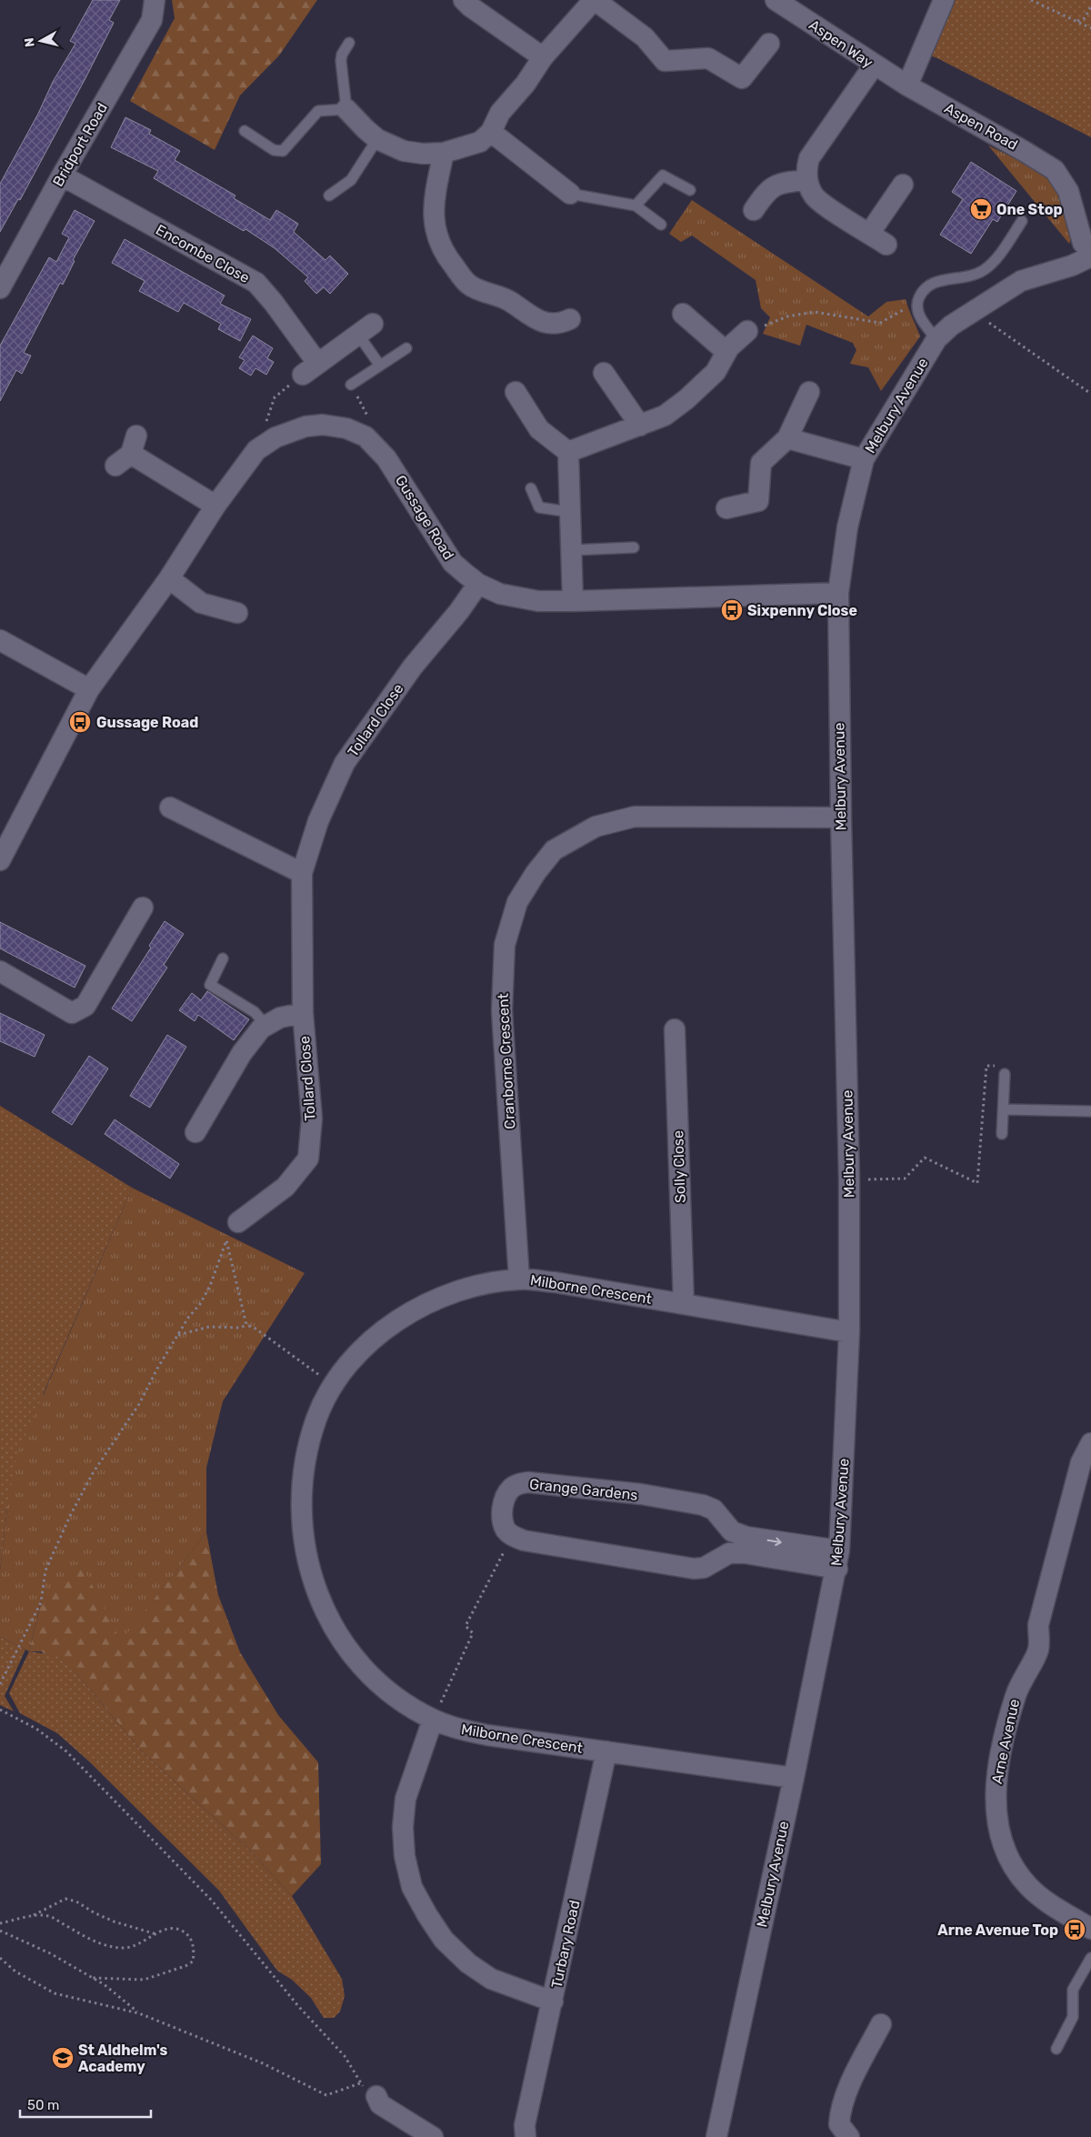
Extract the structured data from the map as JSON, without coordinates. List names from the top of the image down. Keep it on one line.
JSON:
{"streets":{"street":["Aspen Way","Aspen Road","Bridport Road","Encombe Close","Melbury Avenue","Gussage Road","Tollard Close","Cranborne Crescent","Solly Close","Milborne Crescent","Grange Gardens","Arne Avenue","Turbary Road"]},"crossings":[["Aspen Way","Aspen Road"],["Bridport Road","Encombe Close"],["Melbury Avenue","Gussage Road"],["Melbury Avenue","Cranborne Crescent"],["Melbury Avenue","Milborne Crescent"],["Gussage Road","Tollard Close"],["Cranborne Crescent","Milborne Crescent"],["Solly Close","Milborne Crescent"],["Milborne Crescent","Turbary Road"]],"places":{"supermarket":["One Stop"],"bus stop":["Sixpenny Close","Gussage Road","Arne Avenue Top"],"school or university":["St Aldhelm's Academy"]},"scale_bar":"50 m","north":"left"}
